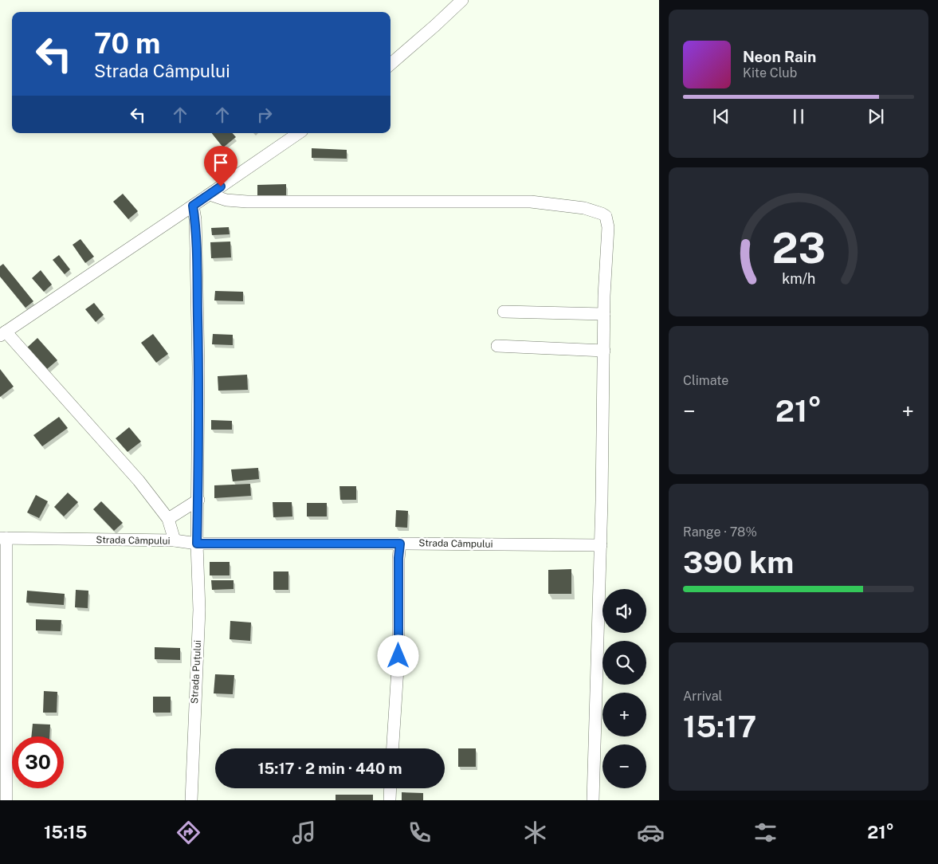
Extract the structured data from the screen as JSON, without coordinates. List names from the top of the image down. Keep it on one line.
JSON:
{"streets":{"street":["Strada Câmpului","Strada Puțului"]},"crossings":[["Strada Câmpului","Strada Puțului"]],"page":{"turn":["70 m","Strada Câmpului"],"song":["Neon Rain","Kite Club"],"tile":["Climate",["Range · 78%","390 km"],["Arrival","15:17"]],"heat":["−","21°","+"],"map_buttons":["+","−"],"limit":"30","trip":"15:17 · 2 min · 440 m","tabs":["15:15","21°"],"gauge":["23","km/h"]}}
